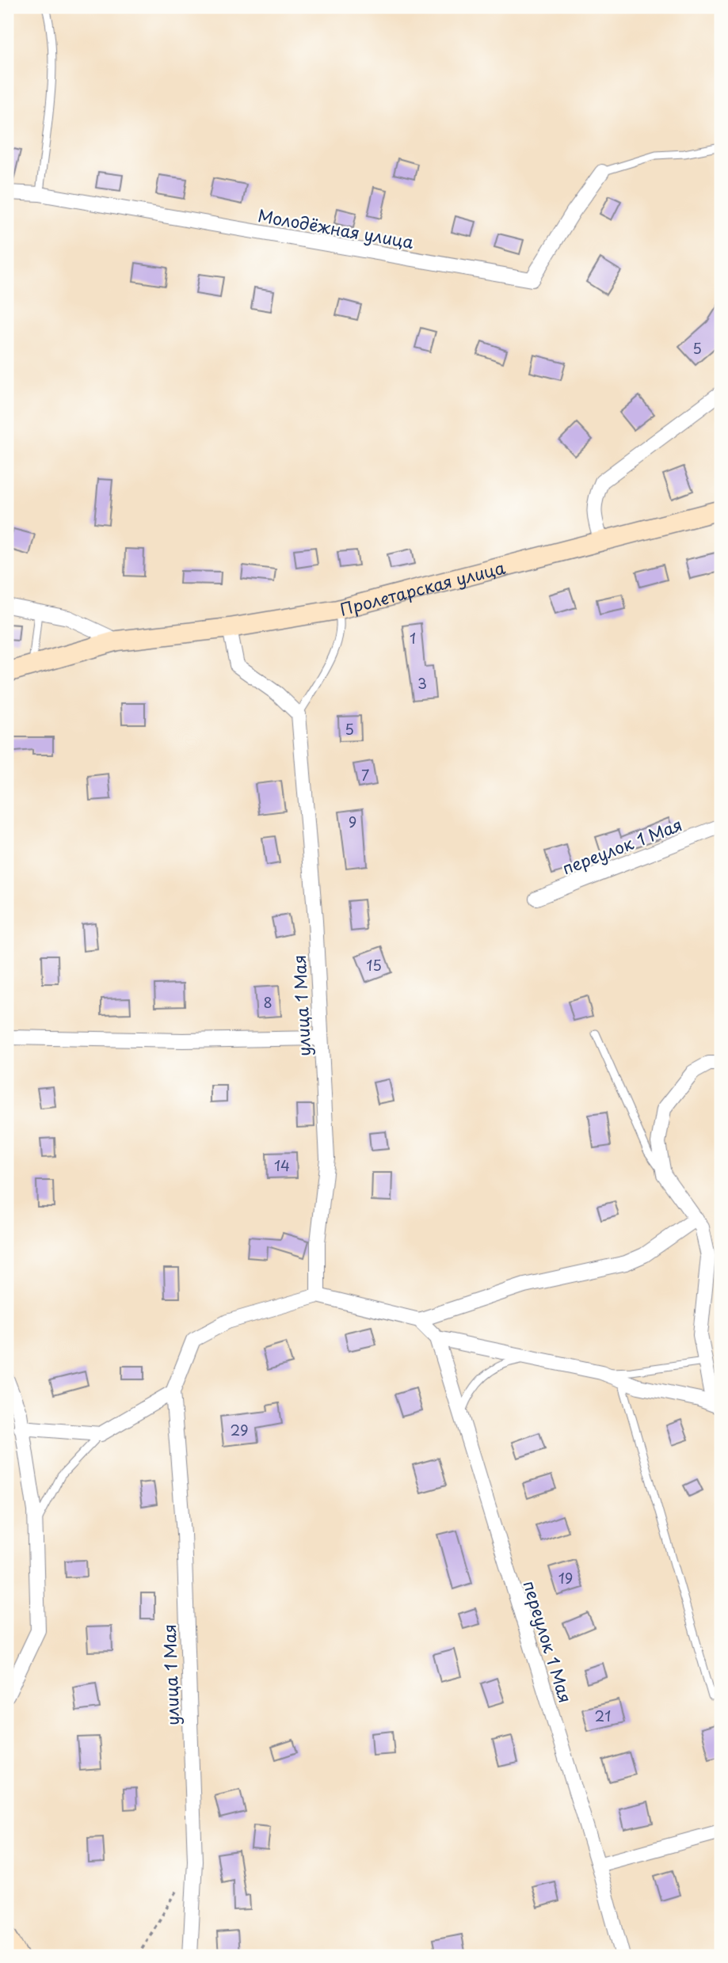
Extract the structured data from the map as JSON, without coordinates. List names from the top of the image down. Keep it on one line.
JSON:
{"streets":{"street":["Молодёжная улица","Пролетарская улица","переулок 1 Мая","улица 1 Мая"]},"house_numbers":["5","1","3","5","7","9","15","8","14","29","19","21"]}
